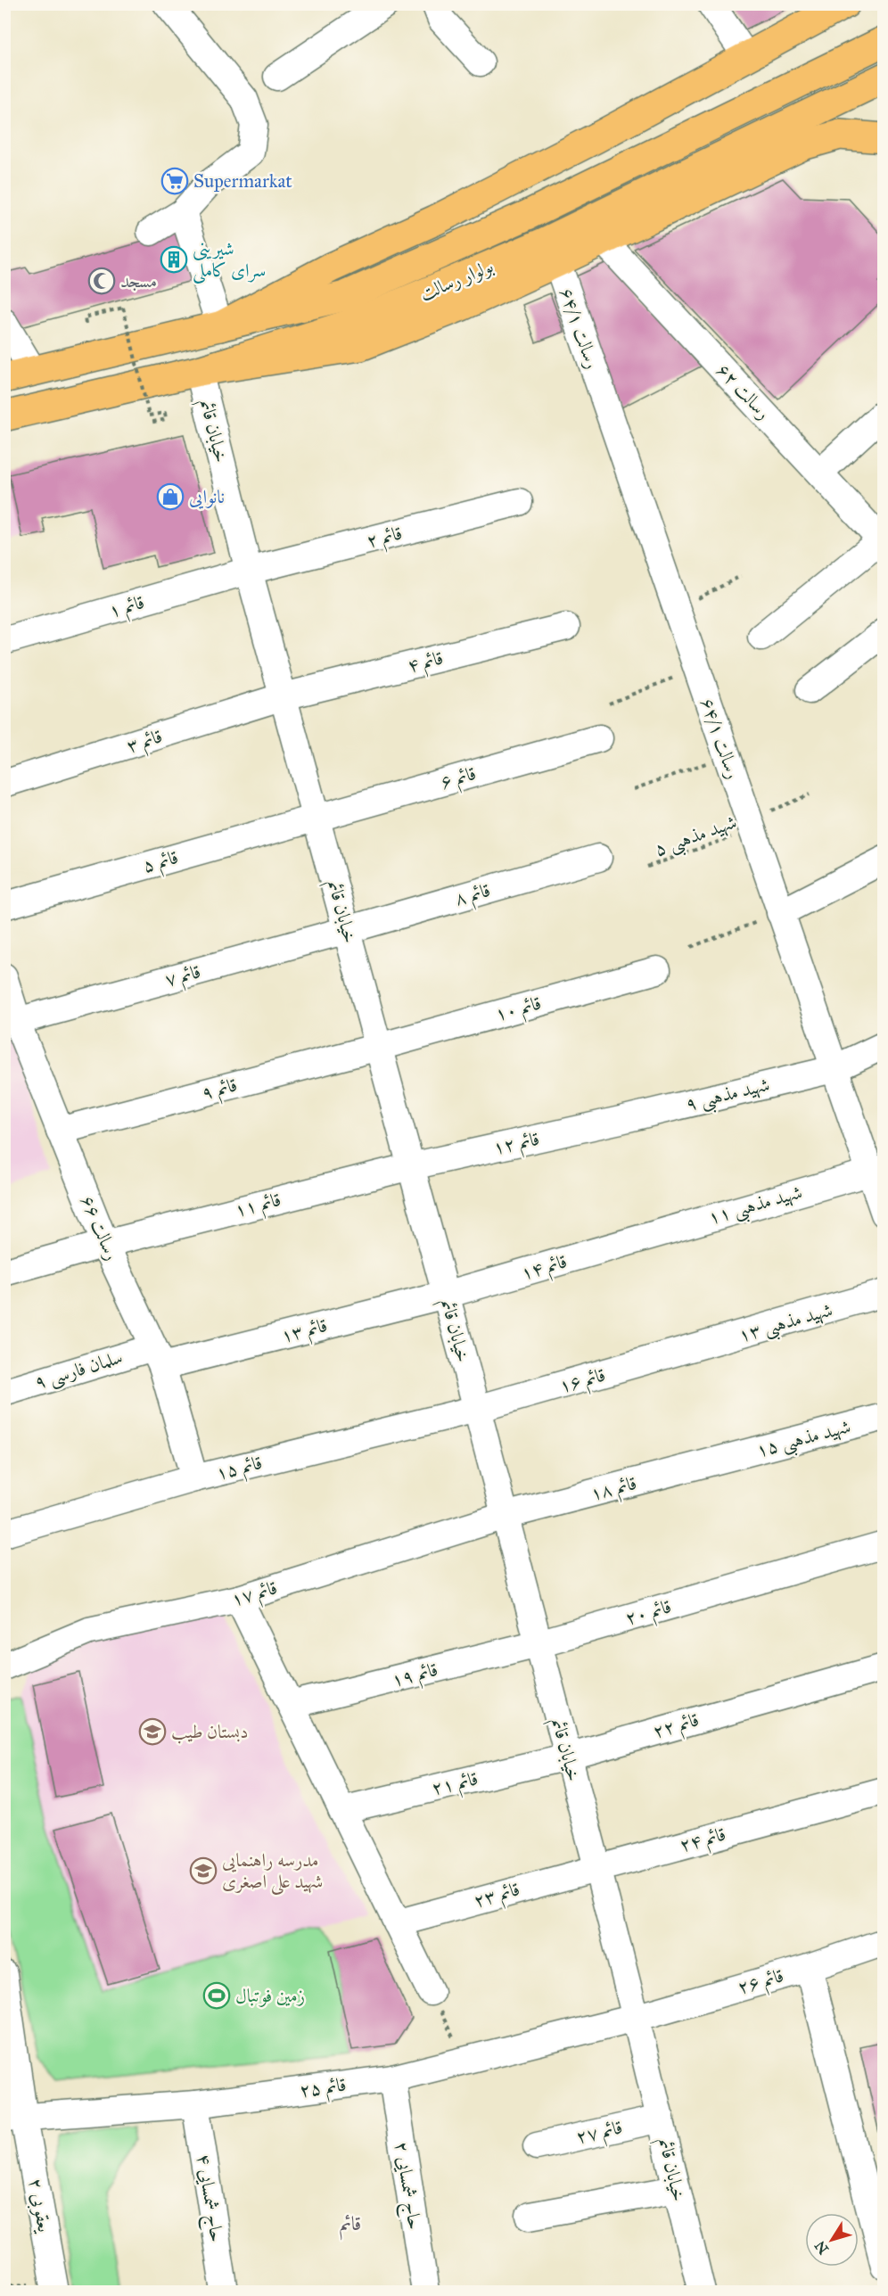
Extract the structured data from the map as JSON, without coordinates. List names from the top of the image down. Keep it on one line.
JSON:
{"streets":{"main road":["بولوار رسالت"],"street":["رسالت ۶۴/۱","رسالت ۶۲","خیابان قائم","قائم ۲","قائم ۱","قائم ۴","قائم ۳","قائم ۶","قائم ۵","قائم ۸","قائم ۷","قائم ۱۰","قائم ۹","شهید مذهبی ۹","قائم ۱۲","قائم ۱۱","شهید مذهبی ۱۱","رسالت ۶۶","قائم ۱۴","شهید مذهبی ۱۳","قائم ۱۳","سلمان فارسی ۹","قائم ۱۶","شهید مذهبی ۱۵","قائم ۱۵","قائم ۱۸","قائم ۱۷","قائم ۲۰","قائم ۱۹","قائم ۲۲","قائم ۲۱","قائم ۲۴","قائم ۲۳","قائم ۲۶","قائم ۲۵","قائم ۲۷","حاج شمسایی ۲","حاج شمسایی ۴","یعقوبی ۲"],"path":["شهید مذهبی ۵"]},"crossings":[["بولوار رسالت","خیابان قائم"],["رسالت ۶۴/۱","شهید مذهبی ۵"],["رسالت ۶۴/۱","شهید مذهبی ۹"],["رسالت ۶۴/۱","شهید مذهبی ۱۱"],["خیابان قائم","قائم ۲"],["خیابان قائم","قائم ۱"],["خیابان قائم","قائم ۴"],["خیابان قائم","قائم ۳"],["خیابان قائم","قائم ۶"],["خیابان قائم","قائم ۵"],["خیابان قائم","قائم ۸"],["خیابان قائم","قائم ۷"],["خیابان قائم","قائم ۱۰"],["خیابان قائم","قائم ۹"],["خیابان قائم","قائم ۱۲"],["خیابان قائم","قائم ۱۱"],["خیابان قائم","قائم ۱۴"],["خیابان قائم","قائم ۱۳"],["خیابان قائم","قائم ۱۶"],["خیابان قائم","قائم ۱۵"],["خیابان قائم","قائم ۱۸"],["خیابان قائم","قائم ۱۷"],["خیابان قائم","قائم ۲۰"],["خیابان قائم","قائم ۱۹"],["خیابان قائم","قائم ۲۲"],["خیابان قائم","قائم ۲۱"],["خیابان قائم","قائم ۲۴"],["خیابان قائم","قائم ۲۳"],["خیابان قائم","قائم ۲۶"],["خیابان قائم","قائم ۲۵"],["خیابان قائم","قائم ۲۷"],["قائم ۲","قائم ۱"],["قائم ۴","قائم ۳"],["قائم ۶","قائم ۵"],["قائم ۸","قائم ۷"],["قائم ۷","رسالت ۶۶"],["قائم ۱۰","قائم ۹"],["قائم ۹","رسالت ۶۶"],["شهید مذهبی ۹","قائم ۱۲"],["قائم ۱۲","قائم ۱۱"],["قائم ۱۱","رسالت ۶۶"],["شهید مذهبی ۱۱","قائم ۱۴"],["رسالت ۶۶","قائم ۱۳"],["رسالت ۶۶","سلمان فارسی ۹"],["رسالت ۶۶","قائم ۱۵"],["قائم ۱۴","قائم ۱۳"],["شهید مذهبی ۱۳","قائم ۱۶"],["قائم ۱۳","سلمان فارسی ۹"],["قائم ۱۶","قائم ۱۵"],["شهید مذهبی ۱۵","قائم ۱۸"],["قائم ۱۸","قائم ۱۷"],["قائم ۲۰","قائم ۱۹"],["قائم ۲۲","قائم ۲۱"],["قائم ۲۴","قائم ۲۳"],["قائم ۲۶","قائم ۲۵"],["قائم ۲۵","حاج شمسایی ۲"],["قائم ۲۵","حاج شمسایی ۴"],["قائم ۲۵","یعقوبی ۲"]],"districts":["قائم"],"places":{"supermarket":["Supermarkat"],"building":["شیرینی سرای کاملی"],"mosque":["مسجد"],"shop":["نانوایی"],"school or university":["دبستان طیب","مدرسه راهنمایی شهید علی اصغری"],"sports":["زمین فوتبال"]},"north":"bottom left"}
